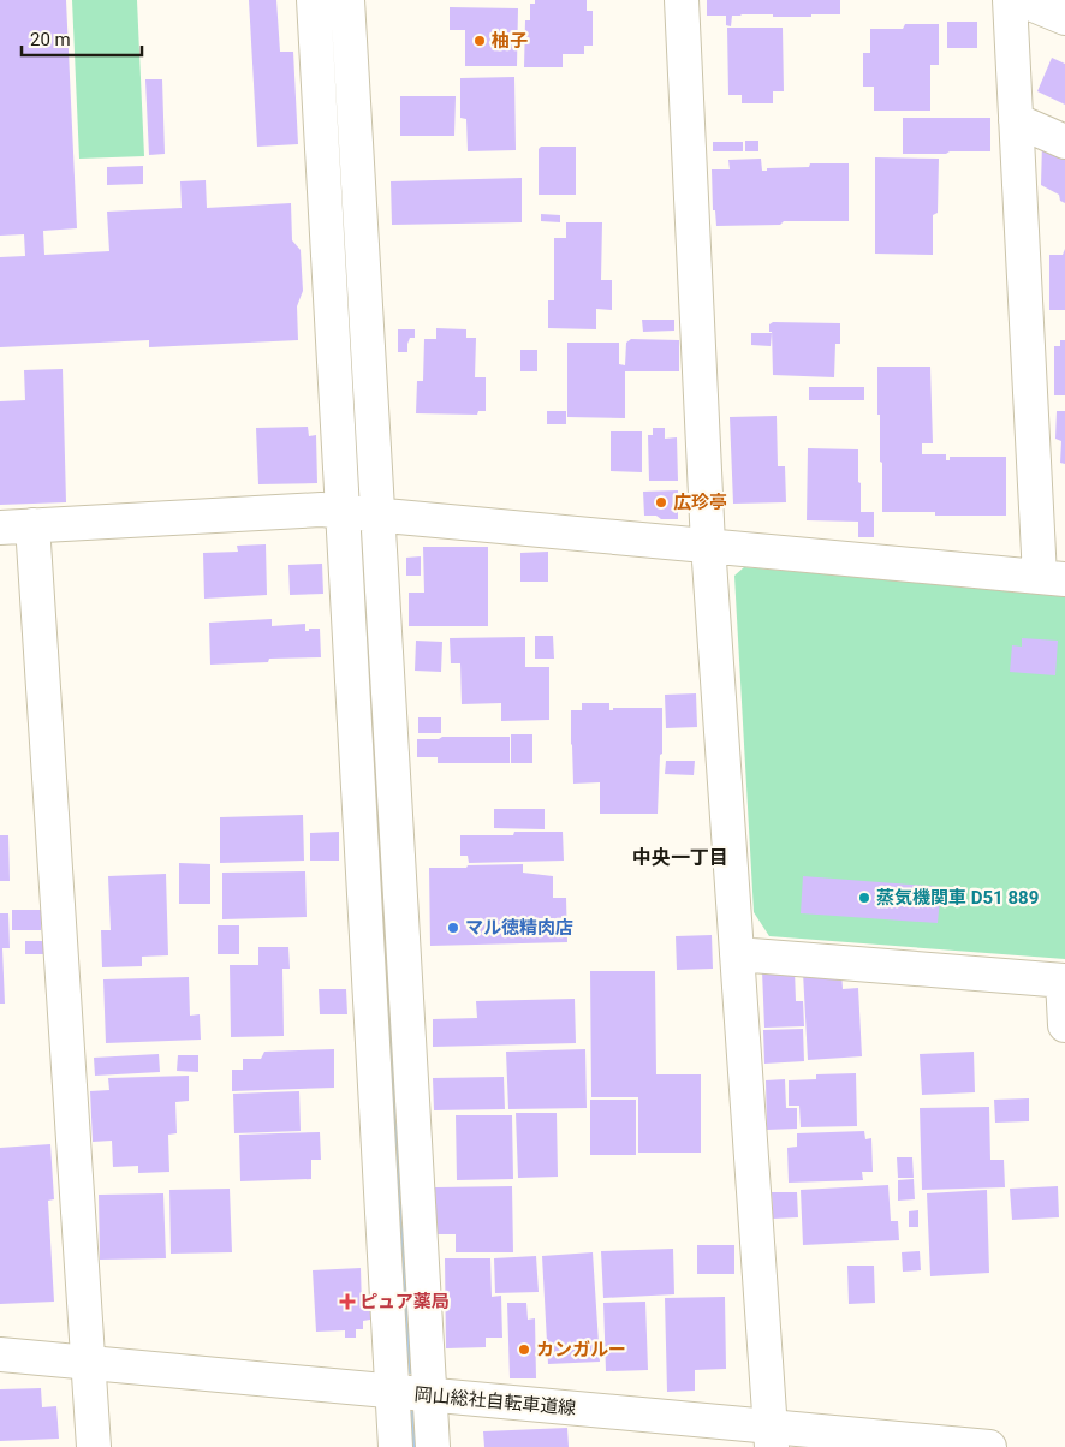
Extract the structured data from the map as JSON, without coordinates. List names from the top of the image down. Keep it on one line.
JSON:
{"streets":{"street":["岡山総社自転車道線"]},"districts":["中央一丁目"],"places":{"other":["柚子","広珍亭","蒸気機関車 D51 889","マル徳精肉店","カンガルー"],"health":["ピュア薬局"]},"scale_bar":"20 m"}
